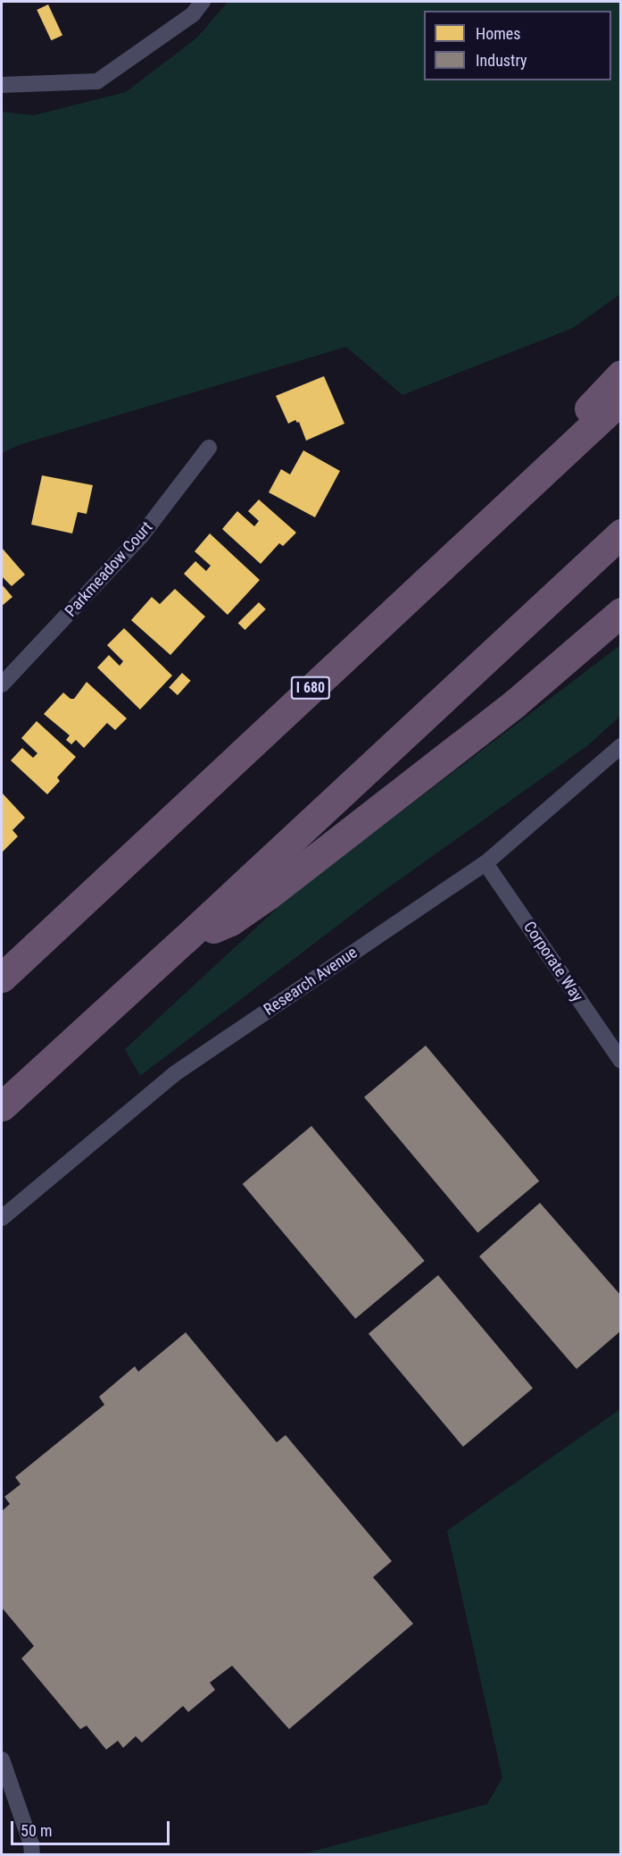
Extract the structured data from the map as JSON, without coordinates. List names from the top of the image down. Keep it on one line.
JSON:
{"streets":{"highway":["I 680"],"street":["Parkmeadow Court","Corporate Way","Research Avenue"]},"crossings":[["Corporate Way","Research Avenue"]],"legend":["Homes","Industry"],"scale_bar":"50 m"}
